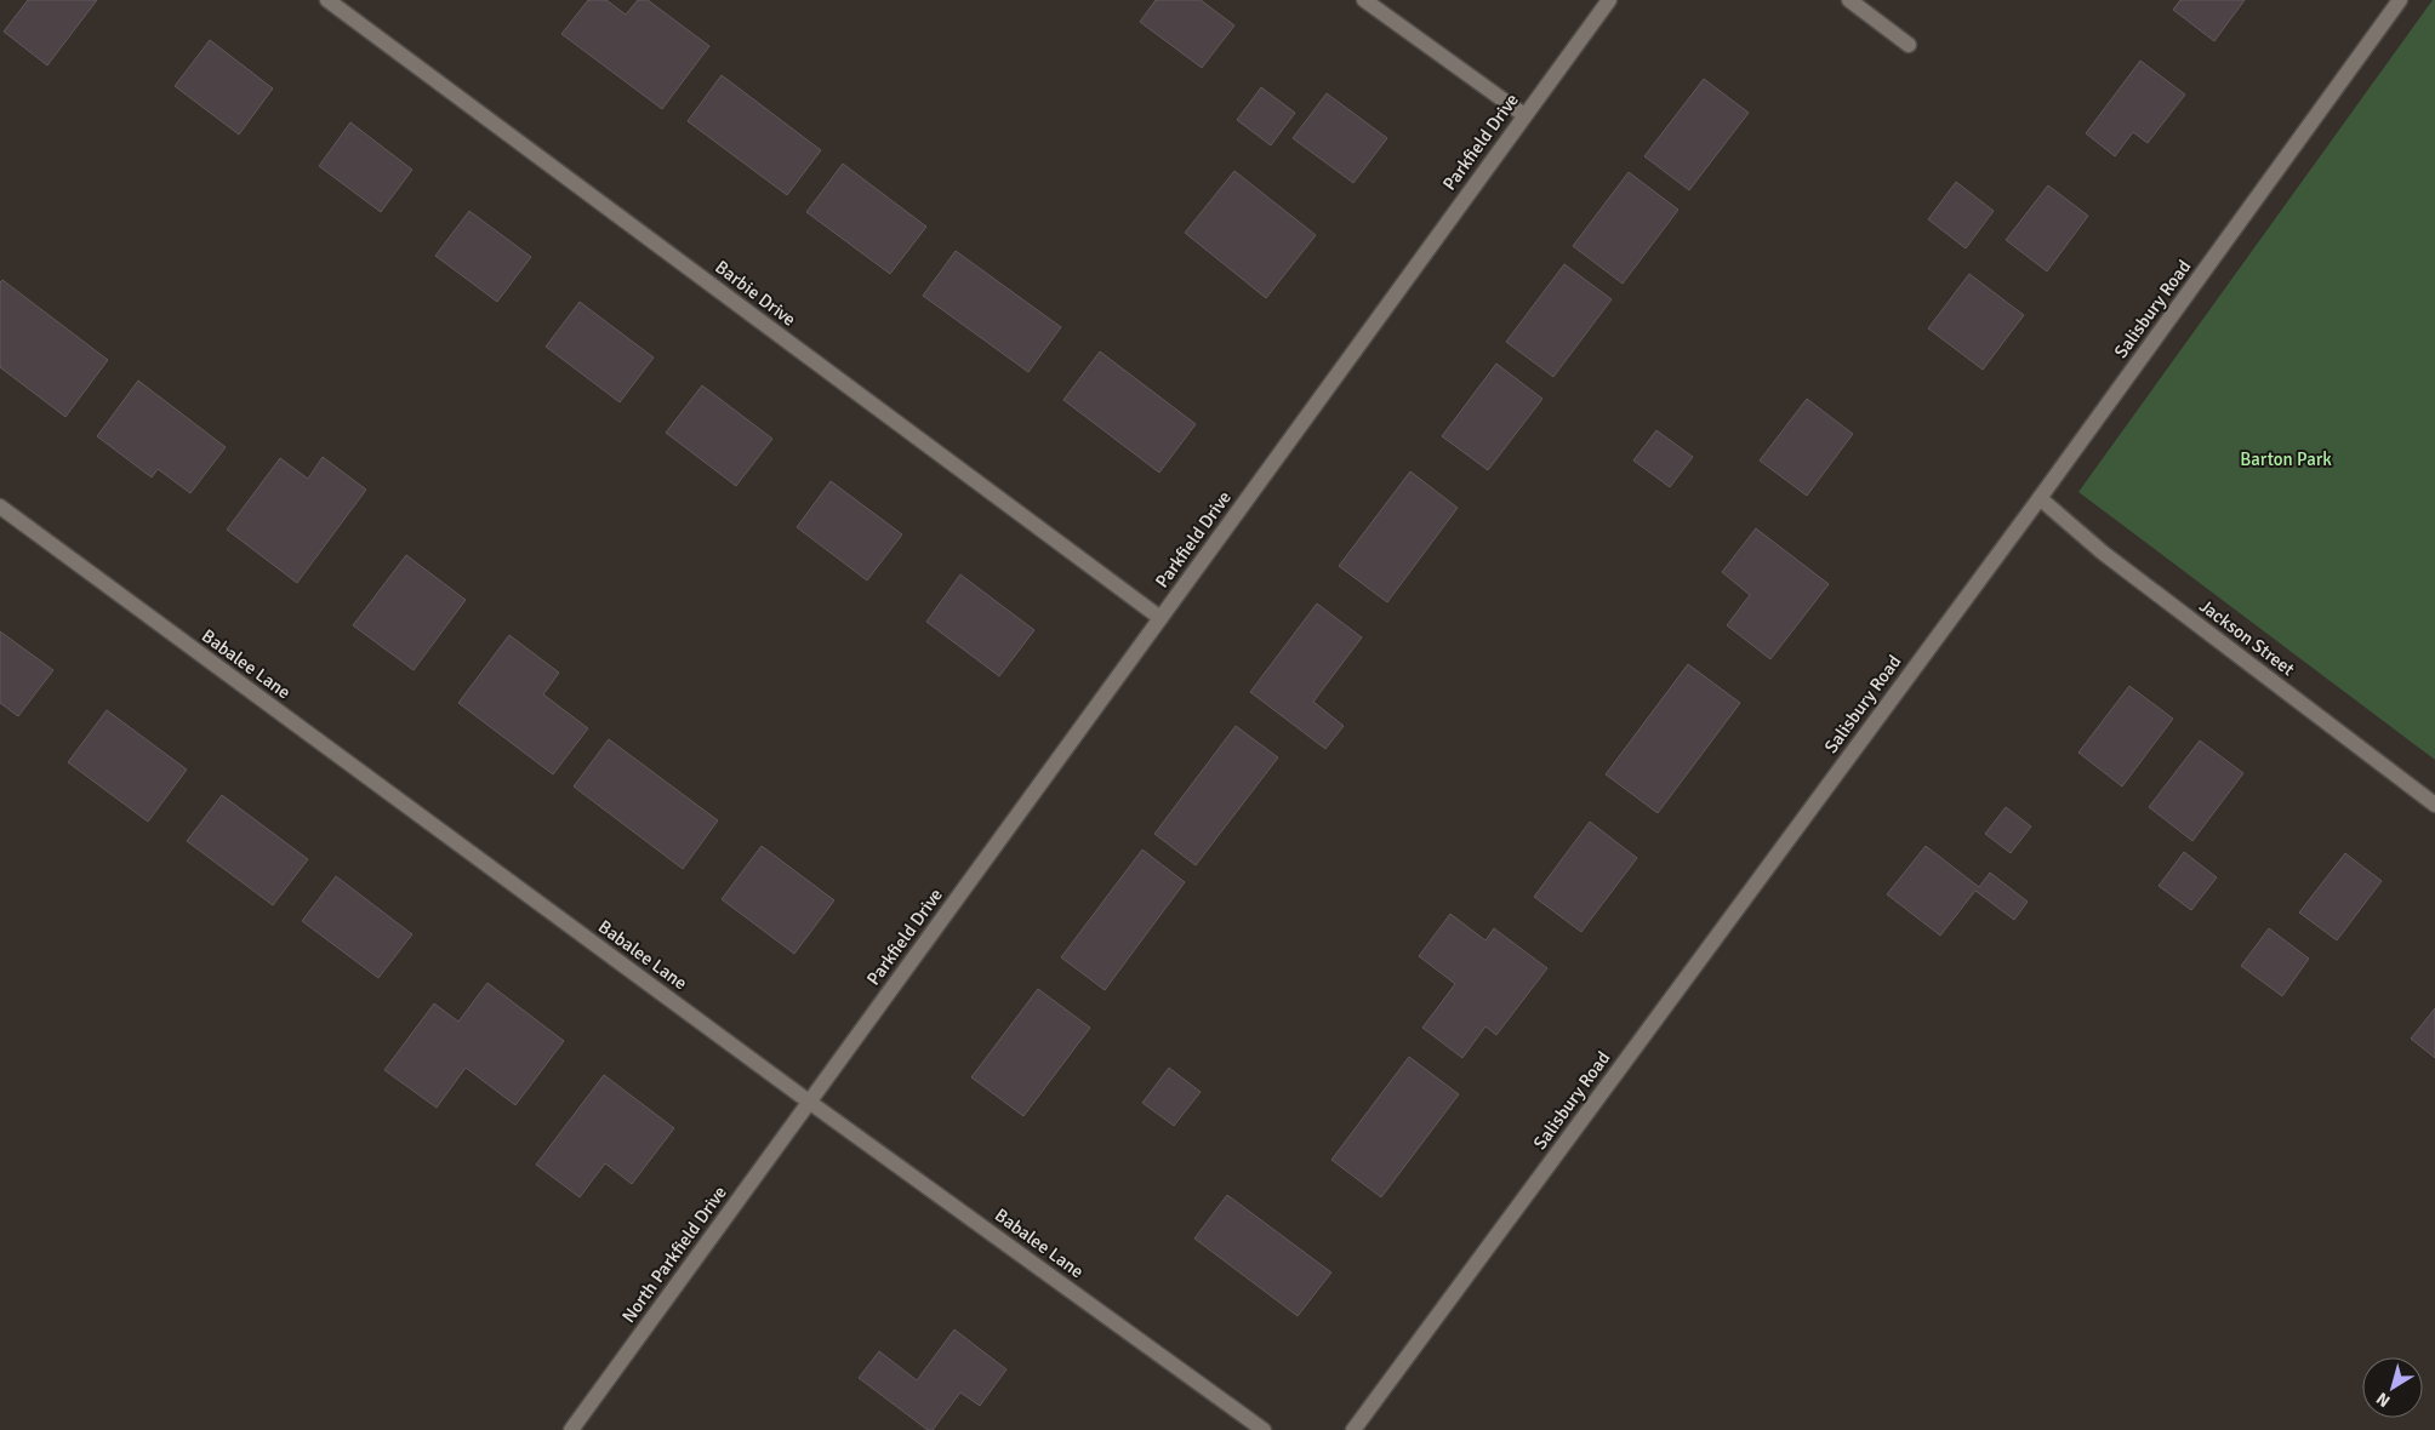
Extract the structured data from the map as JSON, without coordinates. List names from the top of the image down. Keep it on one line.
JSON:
{"streets":{"street":["Parkfield Drive","Barbie Drive","Salisbury Road","Jackson Street","Babalee Lane","North Parkfield Drive"]},"crossings":[["Parkfield Drive","Barbie Drive"],["Parkfield Drive","Babalee Lane"],["Parkfield Drive","North Parkfield Drive"],["Salisbury Road","Jackson Street"],["Babalee Lane","North Parkfield Drive"]],"parks":["Barton Park"],"north":"bottom left"}
